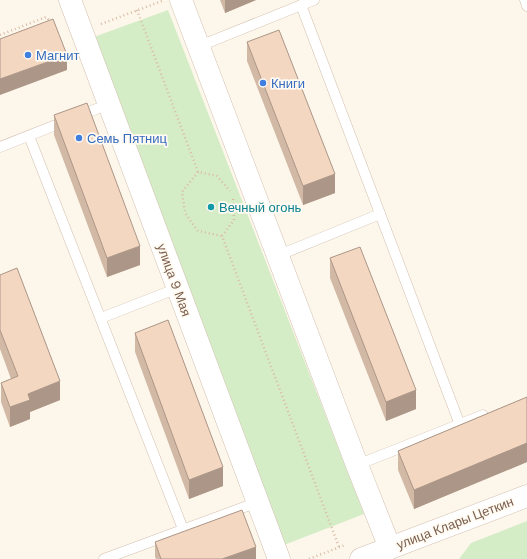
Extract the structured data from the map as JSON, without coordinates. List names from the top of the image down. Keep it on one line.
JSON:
{"streets":{"street":["улица 9 Мая","улица Клары Цеткин"]},"places":["Магнит","Книги","Семь Пятниц","Вечный огонь"]}
